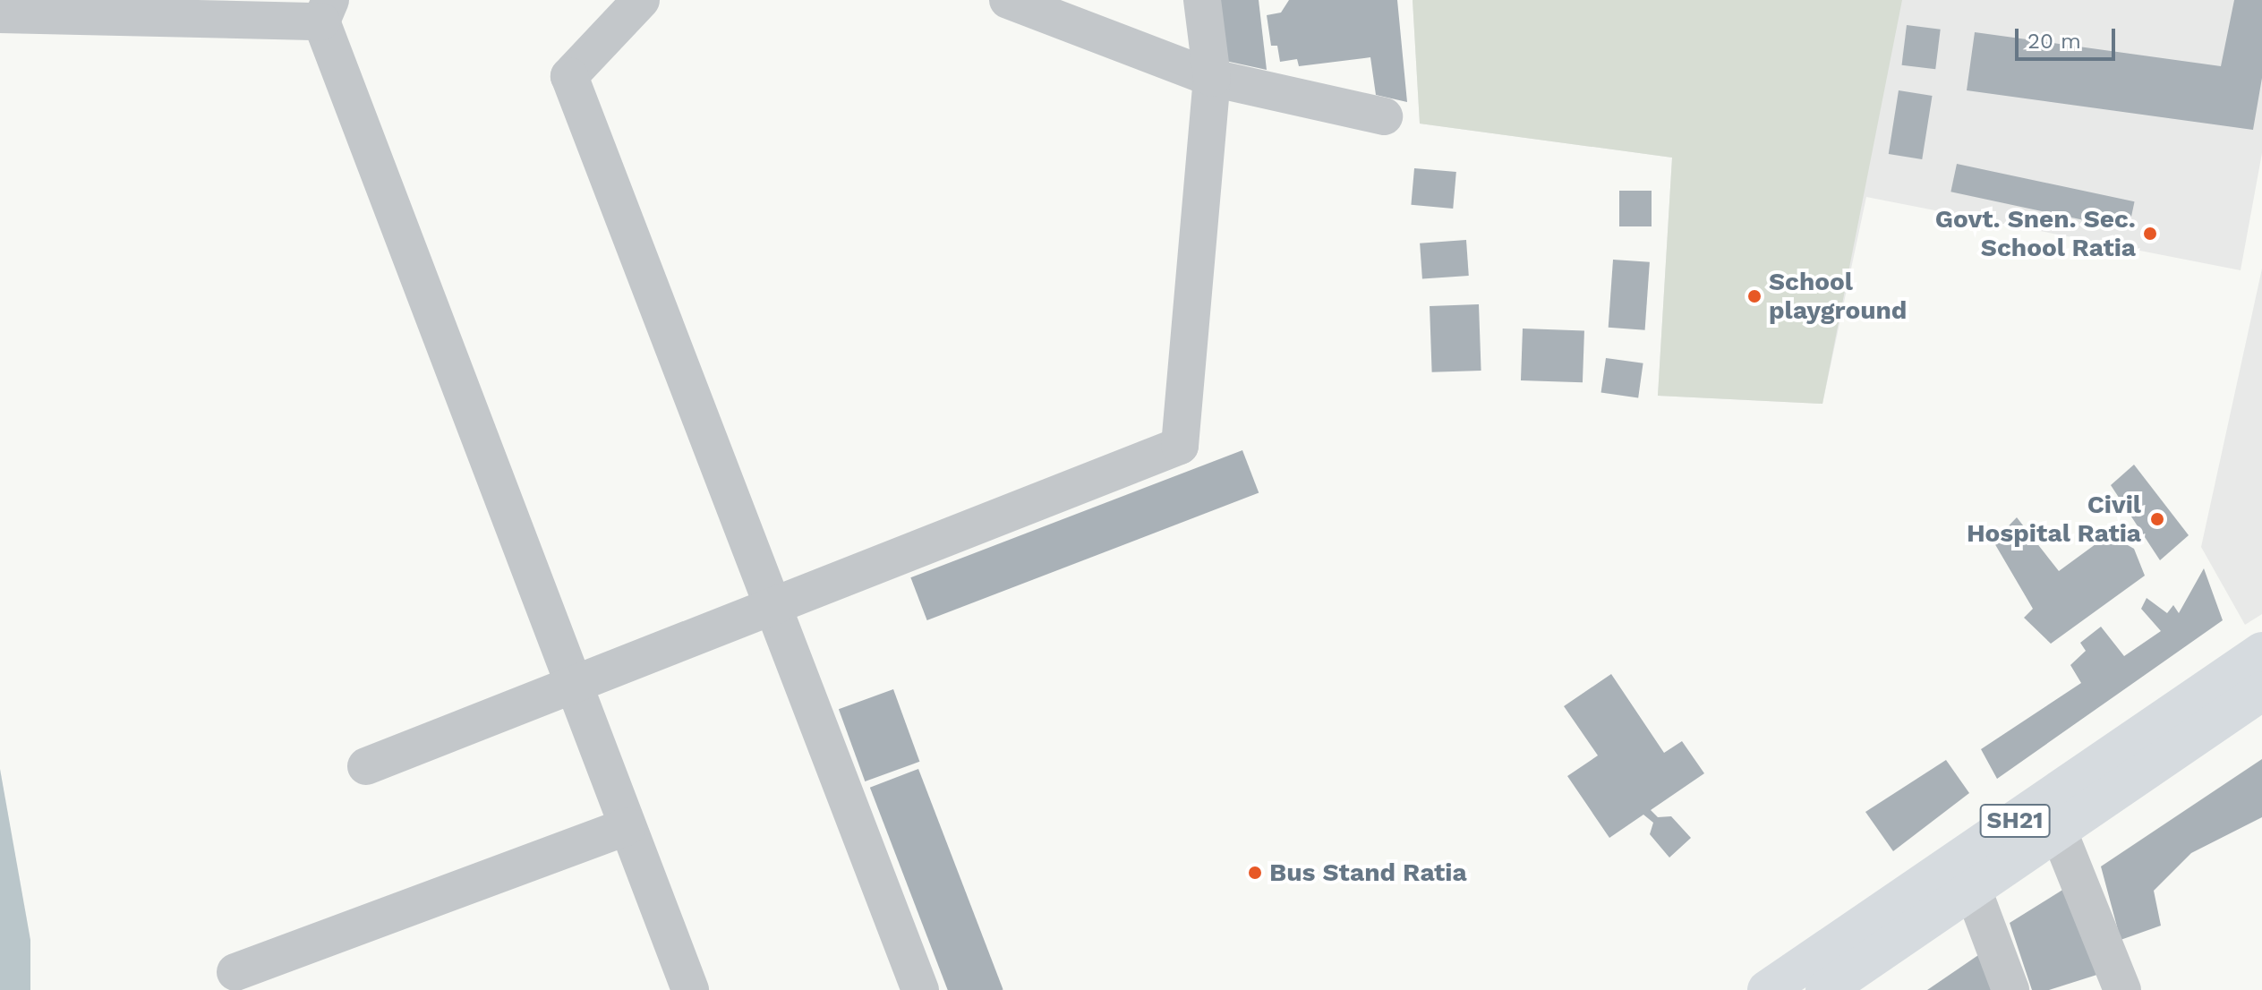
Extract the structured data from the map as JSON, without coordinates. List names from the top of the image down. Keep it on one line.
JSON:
{"streets":{"main road":["SH21"]},"places":["Govt. Snen. Sec. School Ratia","School playground","Civil Hospital Ratia","Bus Stand Ratia"],"scale_bar":"20 m"}
